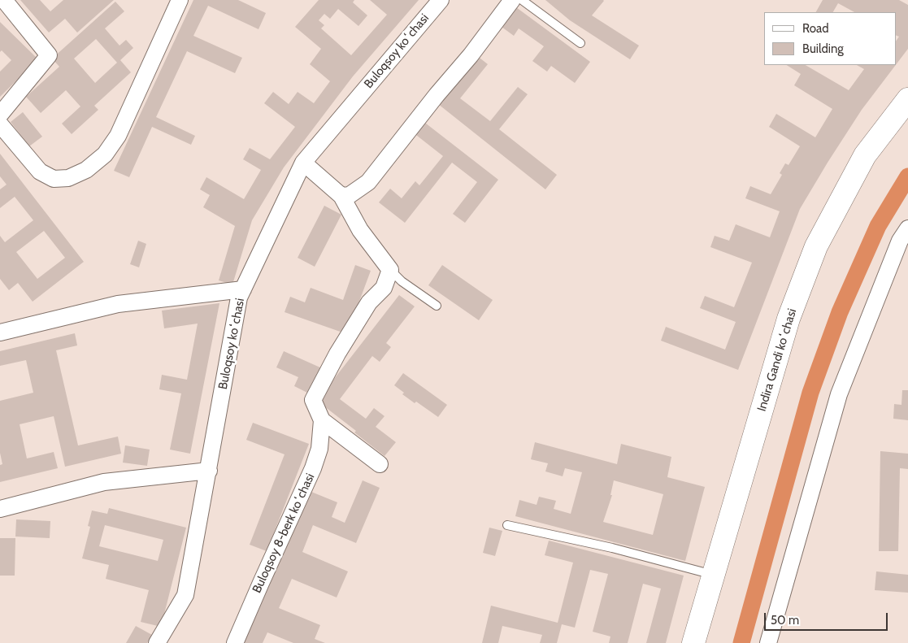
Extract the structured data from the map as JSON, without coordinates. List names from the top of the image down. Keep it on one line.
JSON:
{"streets":{"street":["Buloqsoy koʻchasi","Indira Gandi koʻchasi","Buloqsoy 8-berk koʻchasi"]},"legend":["Road","Building"],"scale_bar":"50 m"}
